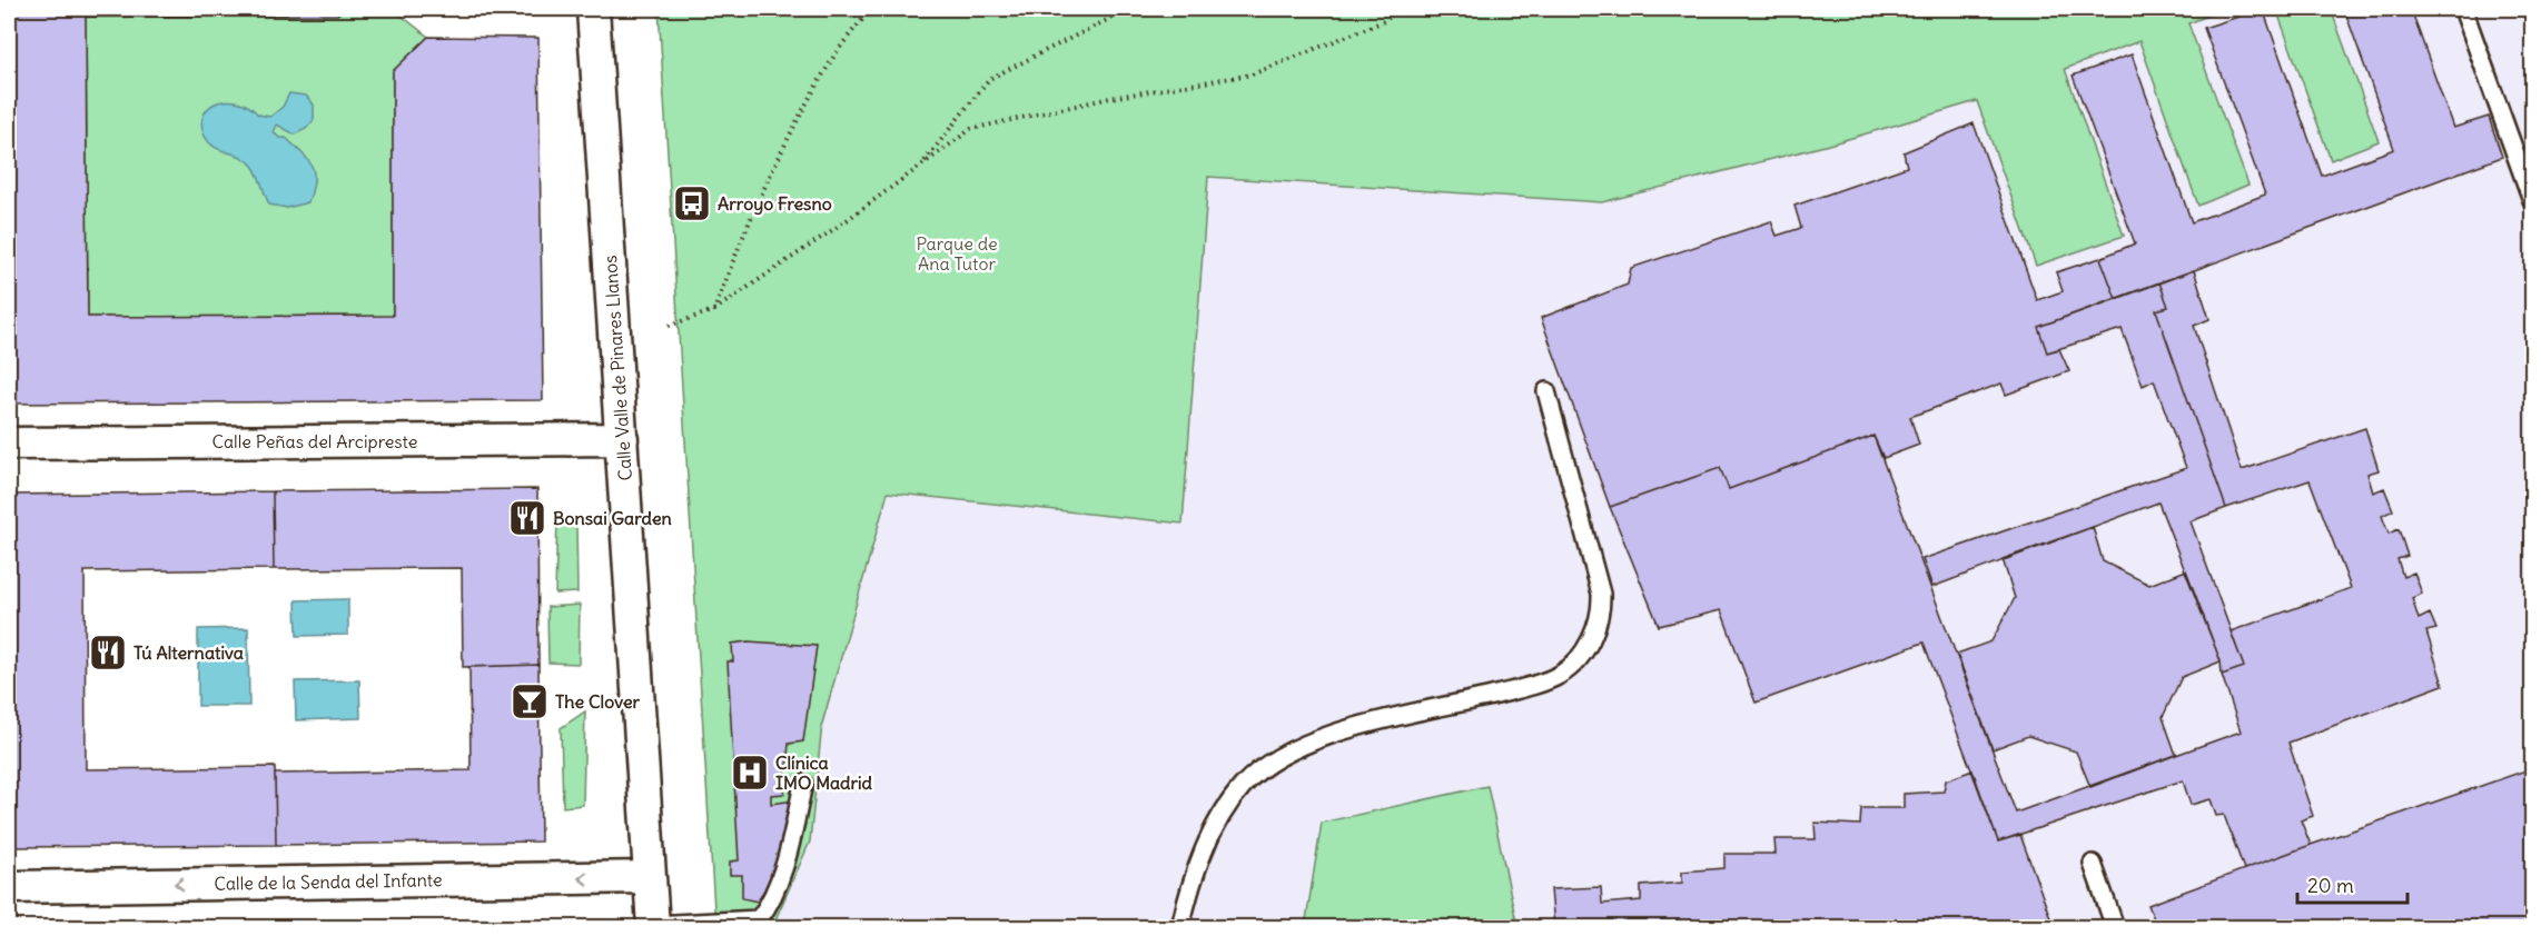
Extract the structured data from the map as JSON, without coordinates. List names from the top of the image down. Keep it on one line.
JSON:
{"streets":{"street":["Calle Valle de Pinares Llanos","Calle Peñas del Arcipreste","Calle de la Senda del Infante"]},"crossings":[["Calle Valle de Pinares Llanos","Calle Peñas del Arcipreste"],["Calle Valle de Pinares Llanos","Calle de la Senda del Infante"]],"one_way":["Calle de la Senda del Infante"],"parks":["Parque de Ana Tutor"],"places":{"bus stop":["Arroyo Fresno"],"restaurant":["Bonsai Garden","Tú Alternativa"],"bar":["The Clover"],"hospital":["Clínica IMO Madrid"]},"scale_bar":"20 m"}
